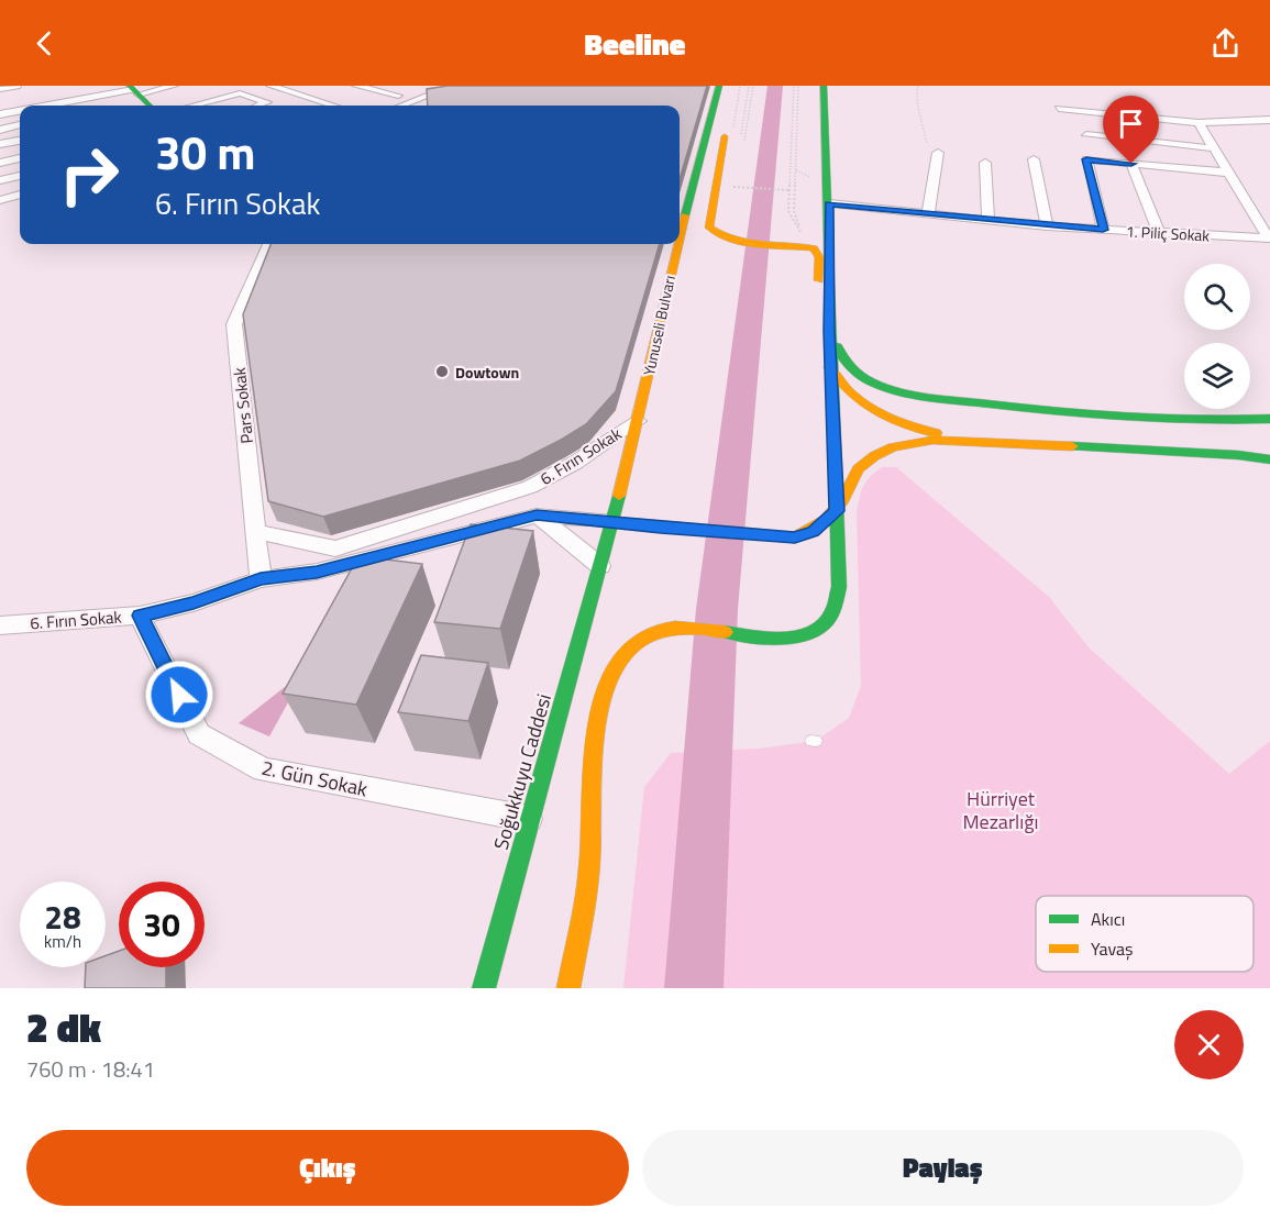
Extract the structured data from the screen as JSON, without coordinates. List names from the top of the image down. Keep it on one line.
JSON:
{"streets":{"main road":["Yunuseli Bulvarı","Soğukkuyu Caddesi"],"street":["1. Piliç Sokak","Pars Sokak","6. Fırın Sokak","2. Gün Sokak"]},"crossings":[["Yunuseli Bulvarı","6. Fırın Sokak"],["Yunuseli Bulvarı","Soğukkuyu Caddesi"],["Pars Sokak","6. Fırın Sokak"],["6. Fırın Sokak","2. Gün Sokak"],["Soğukkuyu Caddesi","2. Gün Sokak"]],"parks":["Hürriyet Mezarlığı"],"places":["Dowtown"],"legend":["Akıcı","Yavaş"],"page":{"header":"Beeline","turn":["30 m","6. Fırın Sokak"],"speed":"28 km/h","limit":"30","heading":["2 dk","760 m · 18:41"],"buttons":["Çıkış","Paylaş"]}}
